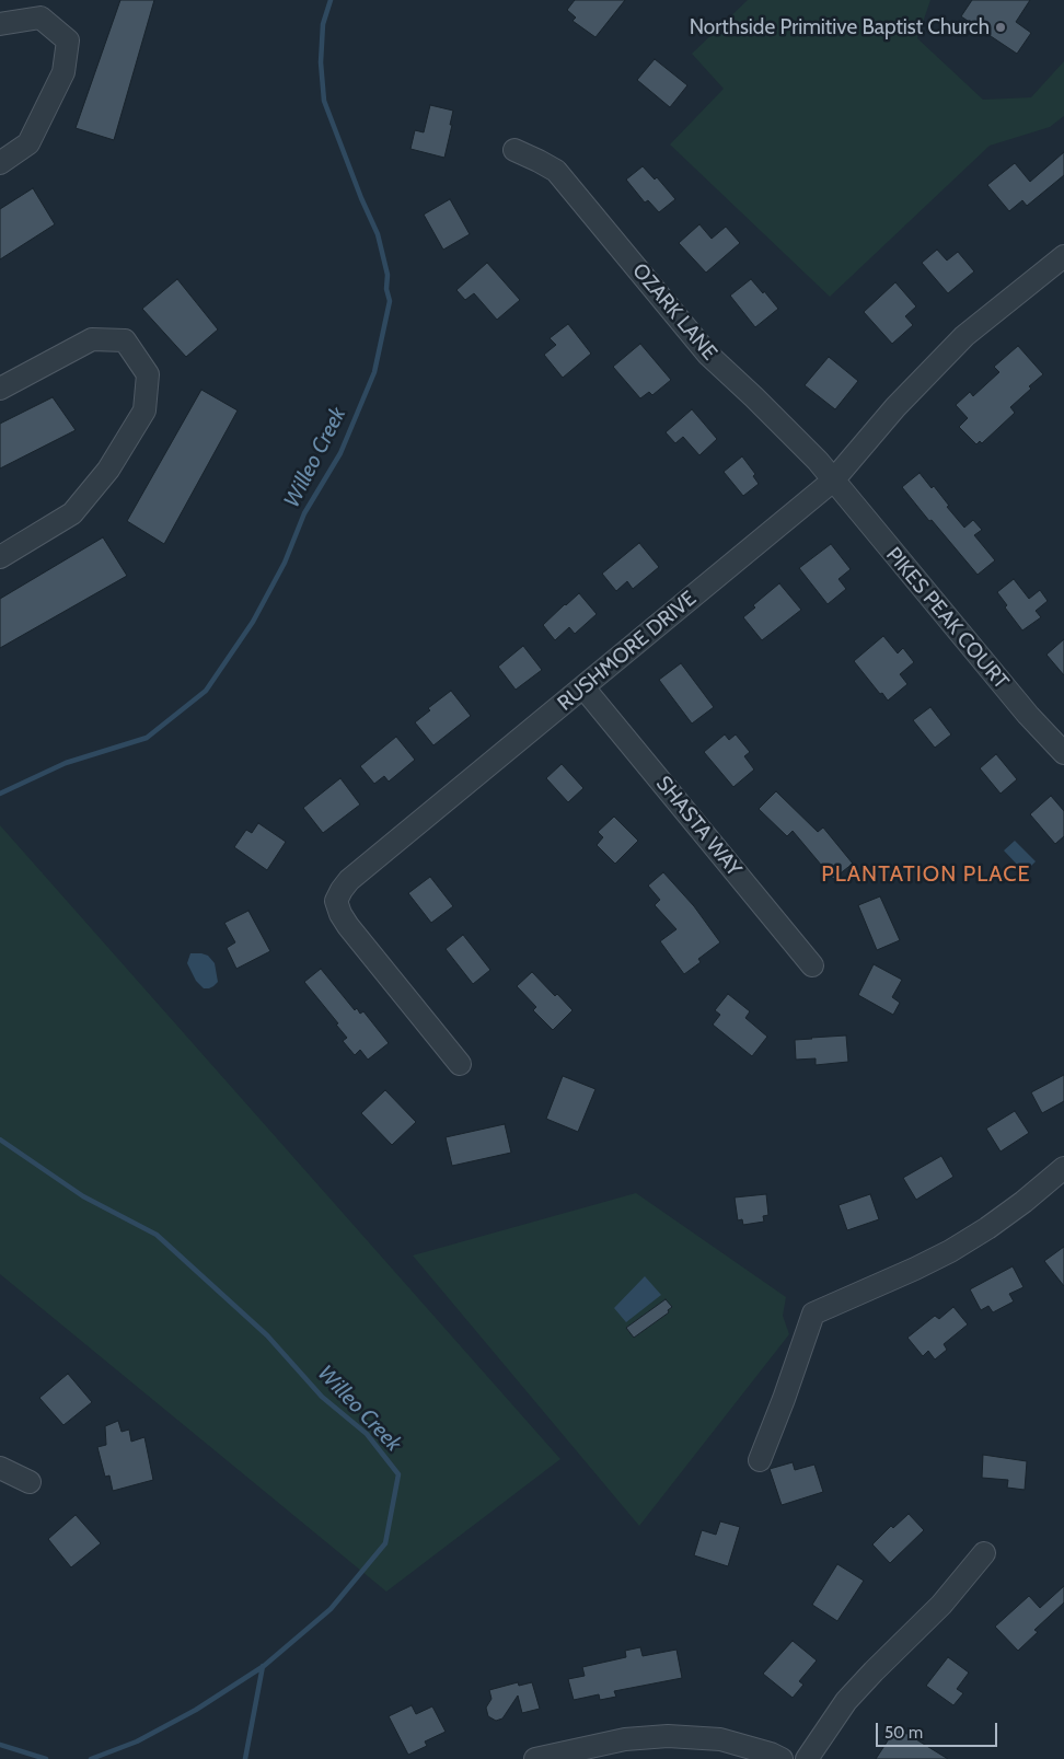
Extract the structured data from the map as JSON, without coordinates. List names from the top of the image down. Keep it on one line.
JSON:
{"streets":{"street":["OZARK LANE","PIKES PEAK COURT","RUSHMORE DRIVE","SHASTA WAY"]},"crossings":[["OZARK LANE","PIKES PEAK COURT"],["OZARK LANE","RUSHMORE DRIVE"],["PIKES PEAK COURT","RUSHMORE DRIVE"],["RUSHMORE DRIVE","SHASTA WAY"]],"districts":["PLANTATION PLACE"],"water":["Willeo Creek"],"places":["Northside Primitive Baptist Church"],"scale_bar":"50 m"}
